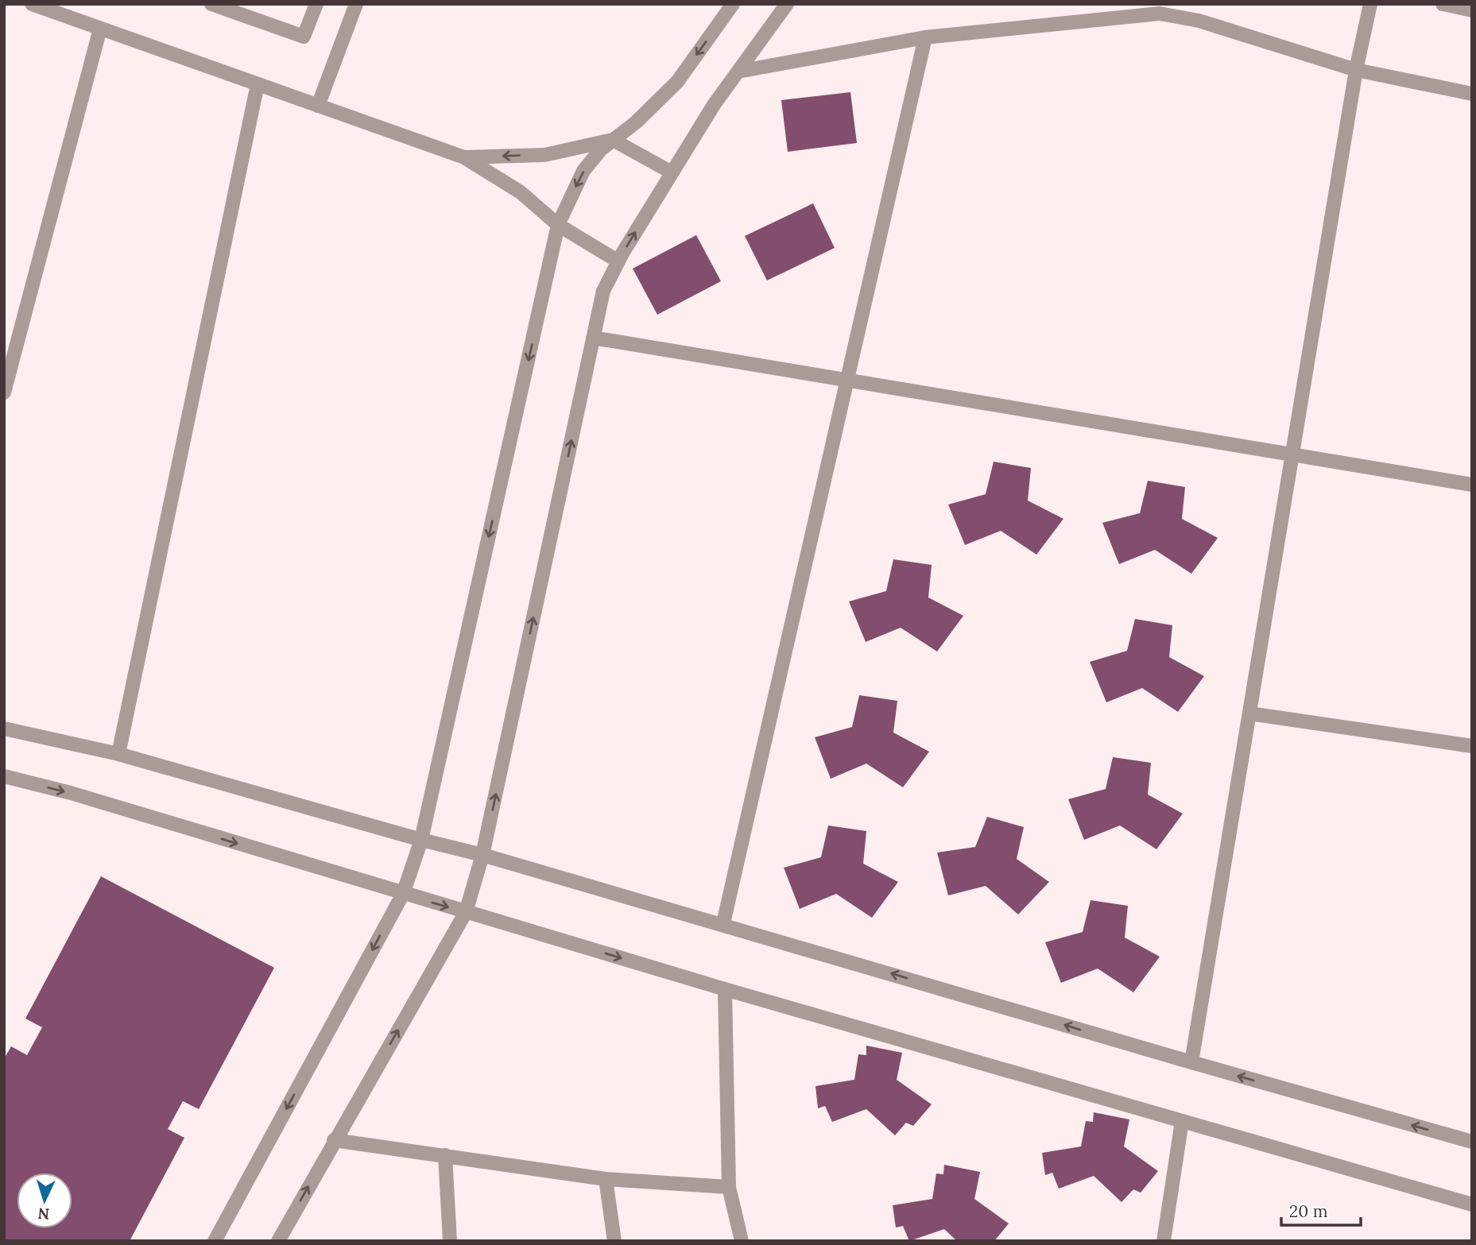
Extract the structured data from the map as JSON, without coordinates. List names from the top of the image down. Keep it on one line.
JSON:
{"scale_bar":"20 m","north":"bottom"}
